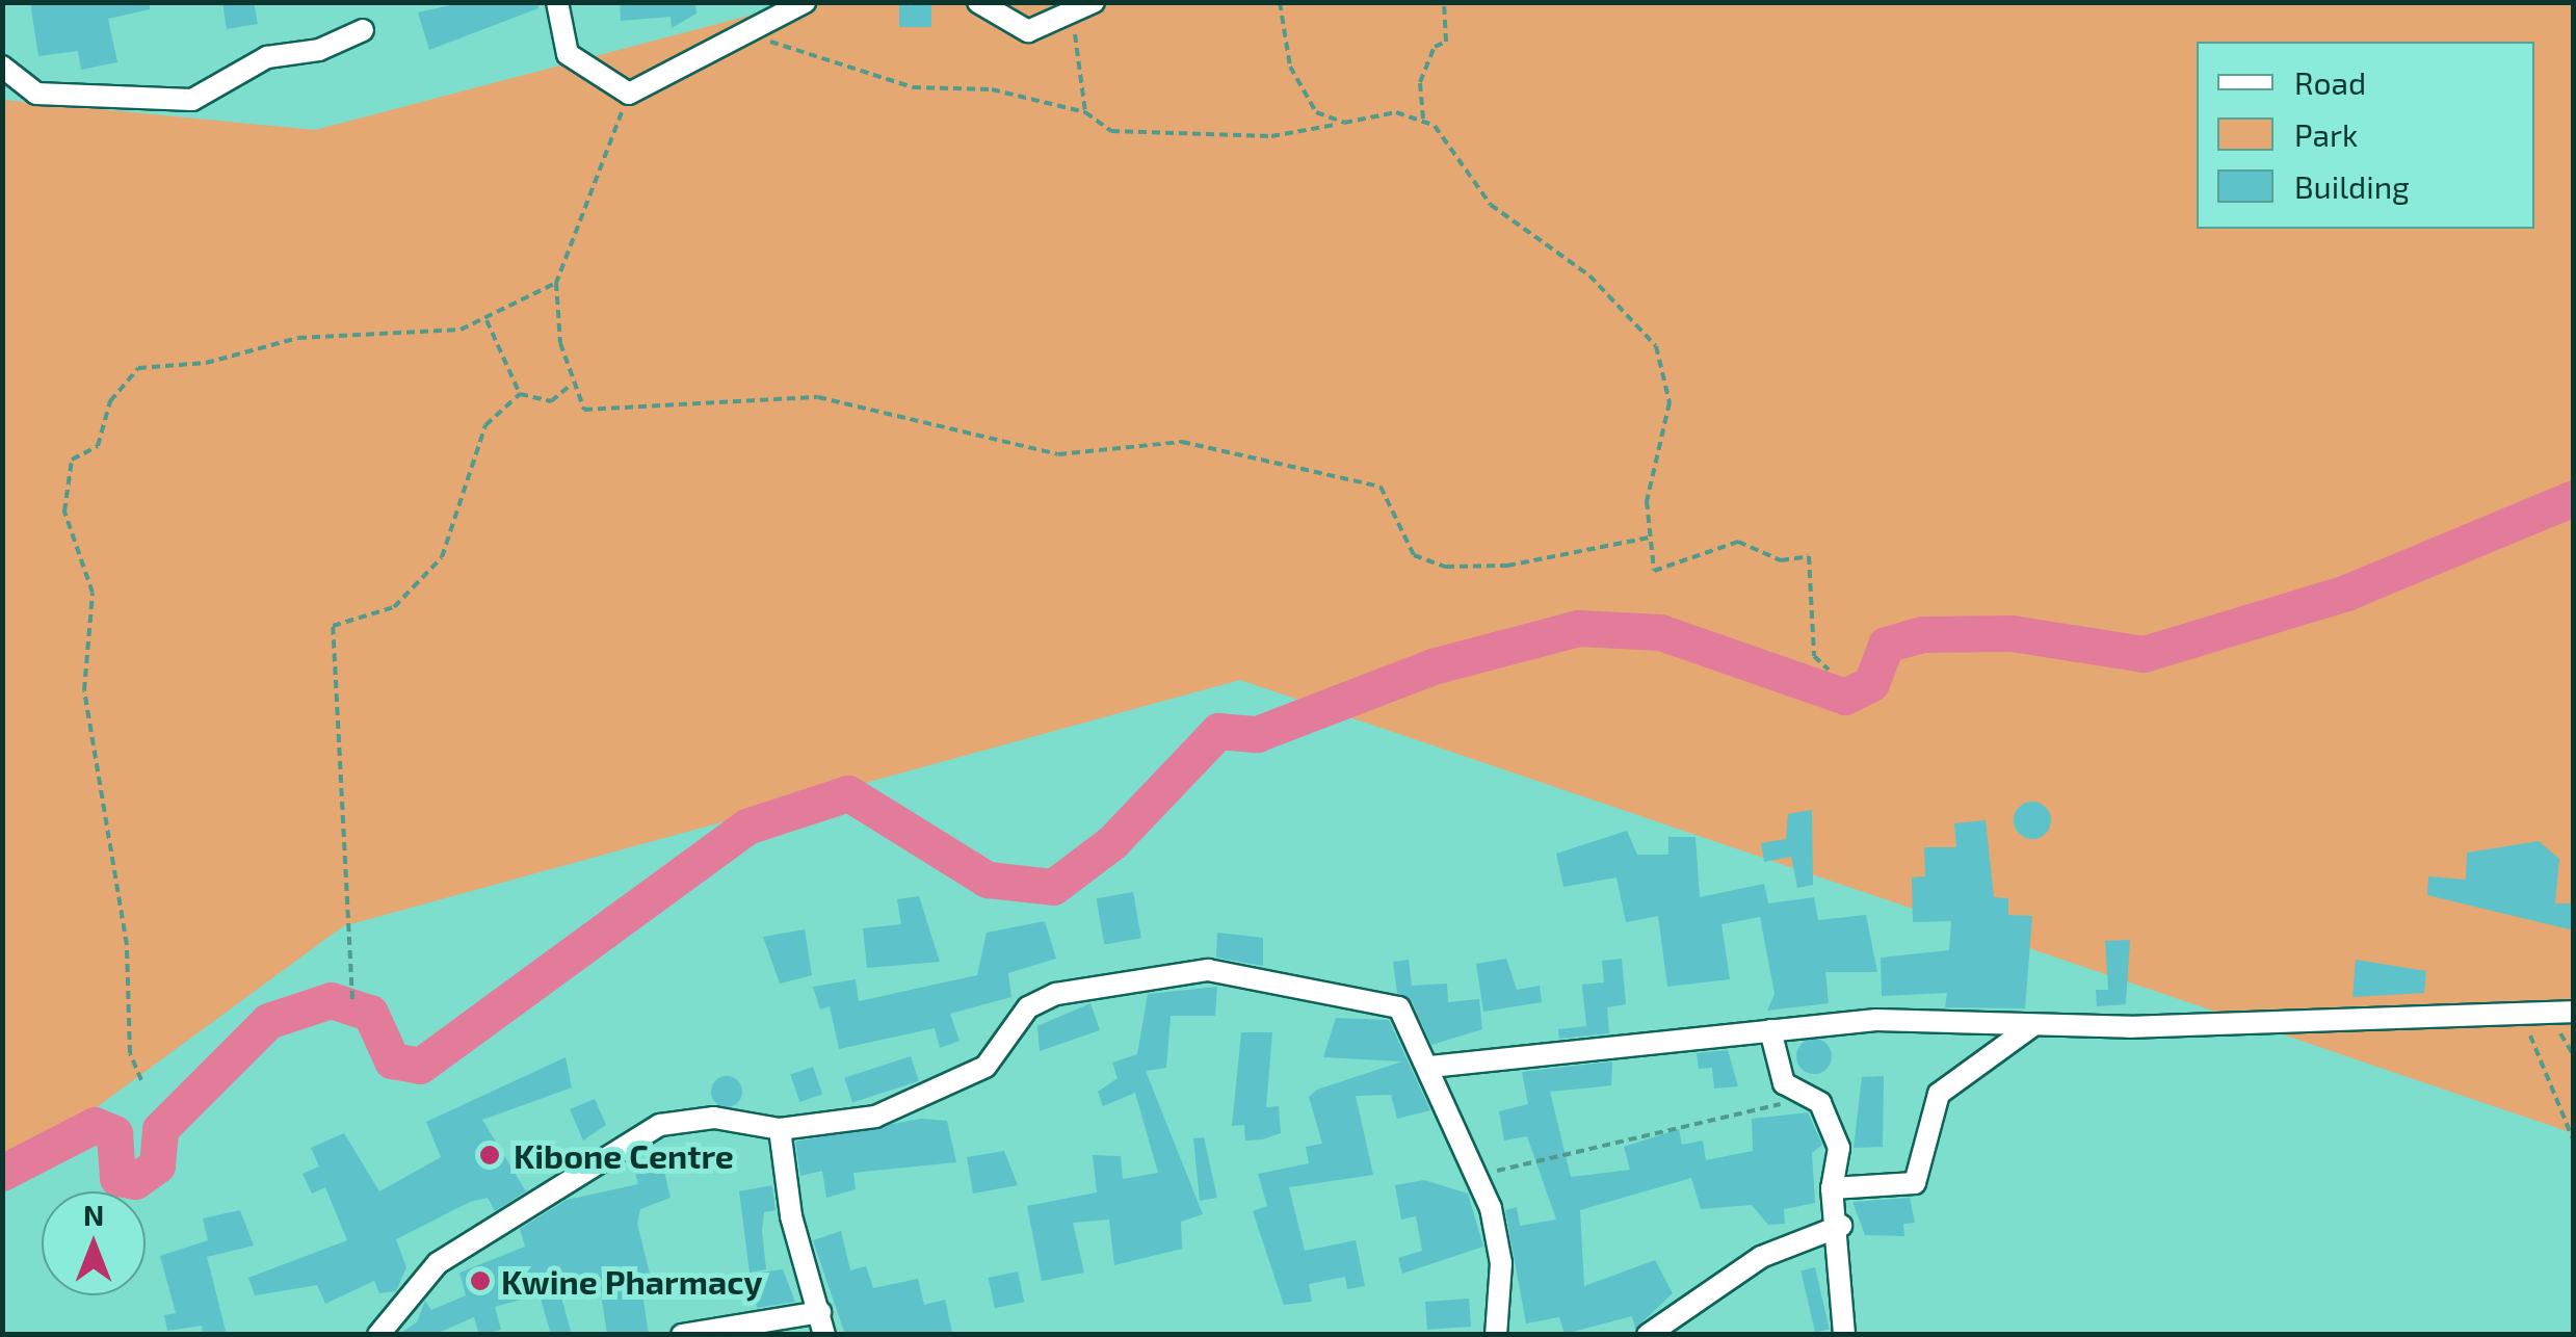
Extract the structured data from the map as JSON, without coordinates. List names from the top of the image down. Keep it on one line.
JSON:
{"places":["Kibone Centre","Kwine Pharmacy"],"legend":["Road","Park","Building"],"north":"top"}
